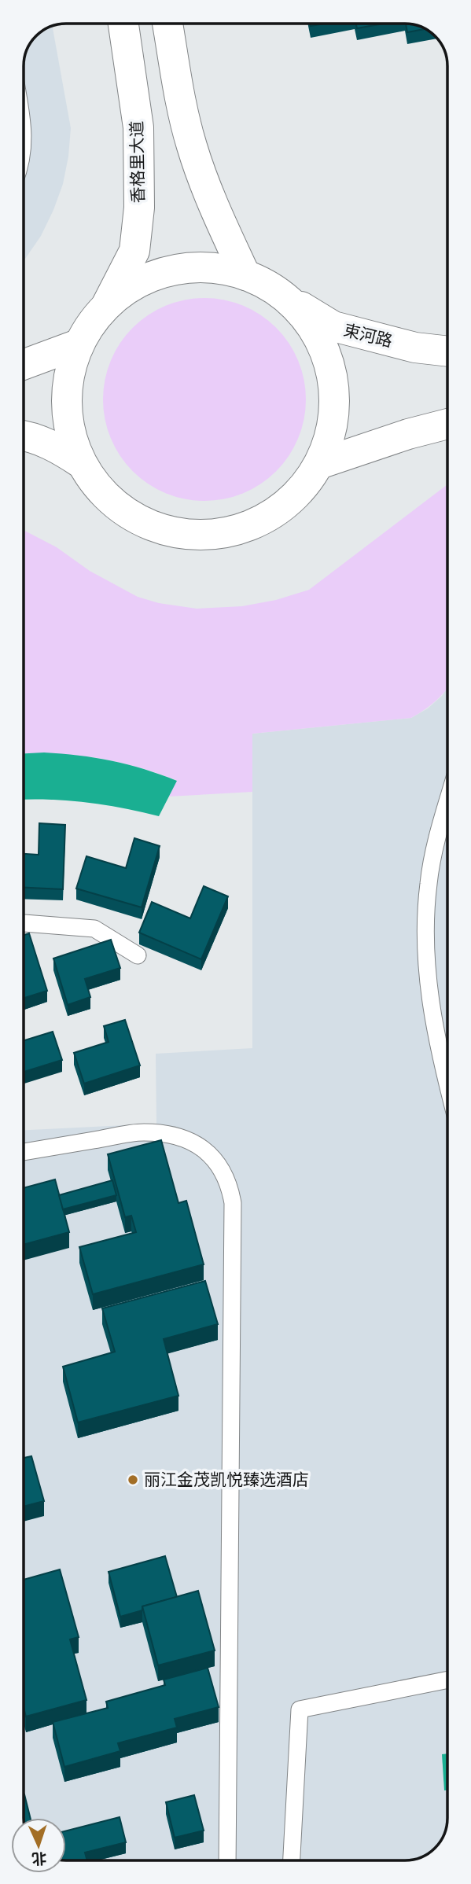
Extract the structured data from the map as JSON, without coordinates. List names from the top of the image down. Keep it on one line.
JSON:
{"streets":{"main road":["香格里大道","束河路"]},"places":["丽江金茂凯悦臻选酒店"],"north":"bottom"}
